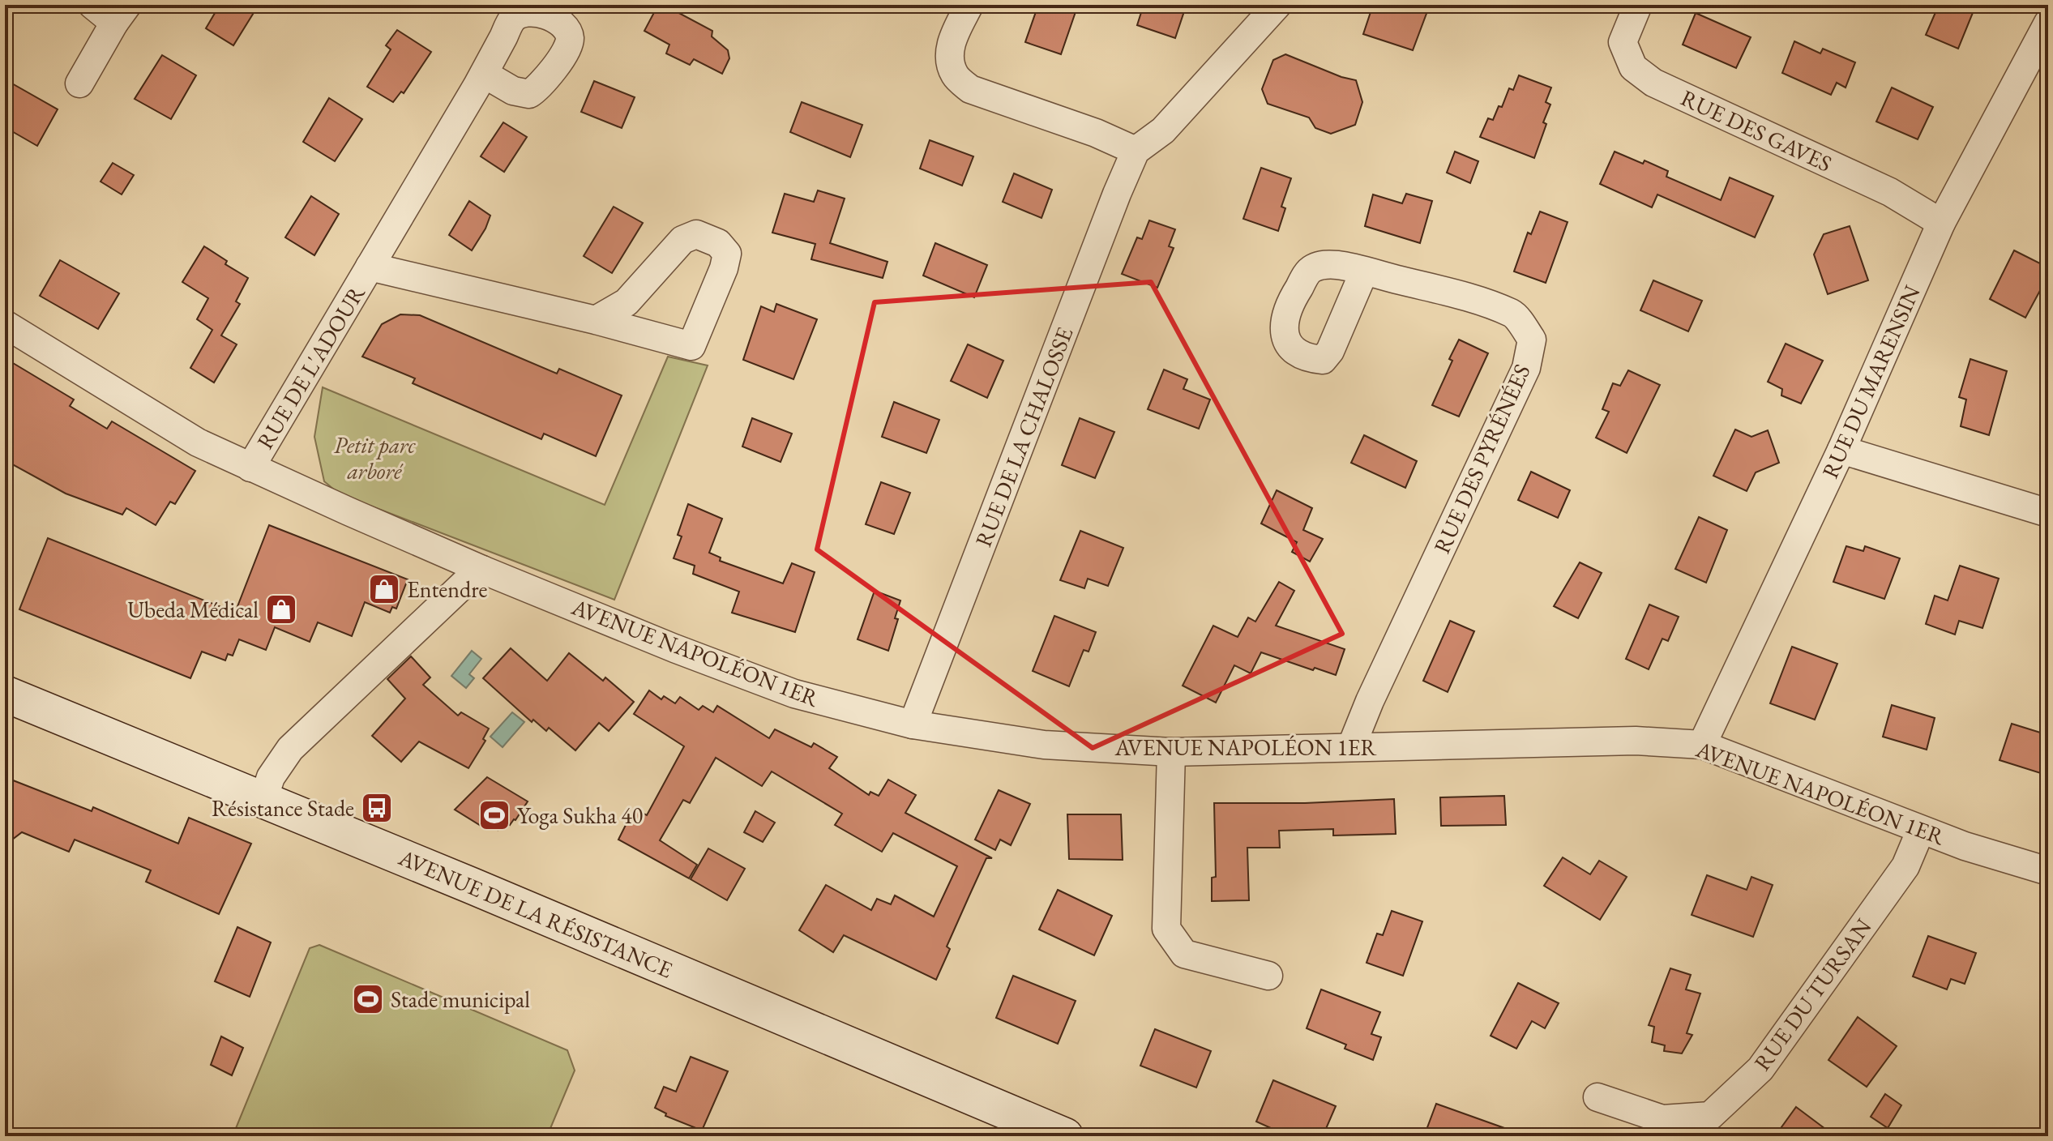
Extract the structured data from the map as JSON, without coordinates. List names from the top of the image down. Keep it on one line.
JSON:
{"streets":{"main road":["AVENUE DE LA RÉSISTANCE"],"street":["RUE DES GAVES","RUE DE L'ADOUR","RUE DU MARENSIN","RUE DE LA CHALOSSE","RUE DES PYRÉNÉES","AVENUE NAPOLÉON 1ER","RUE DU TURSAN"]},"crossings":[["RUE DES GAVES","RUE DU MARENSIN"],["RUE DE L'ADOUR","AVENUE NAPOLÉON 1ER"],["RUE DU MARENSIN","AVENUE NAPOLÉON 1ER"],["RUE DE LA CHALOSSE","AVENUE NAPOLÉON 1ER"],["RUE DES PYRÉNÉES","AVENUE NAPOLÉON 1ER"],["AVENUE NAPOLÉON 1ER","RUE DU TURSAN"]],"parks":["Petit parc arboré"],"places":{"shop":["Entendre","Ubeda Médical"],"bus stop":["Résistance Stade"],"sports":["Yoga Sukha 40","Stade municipal"]}}
